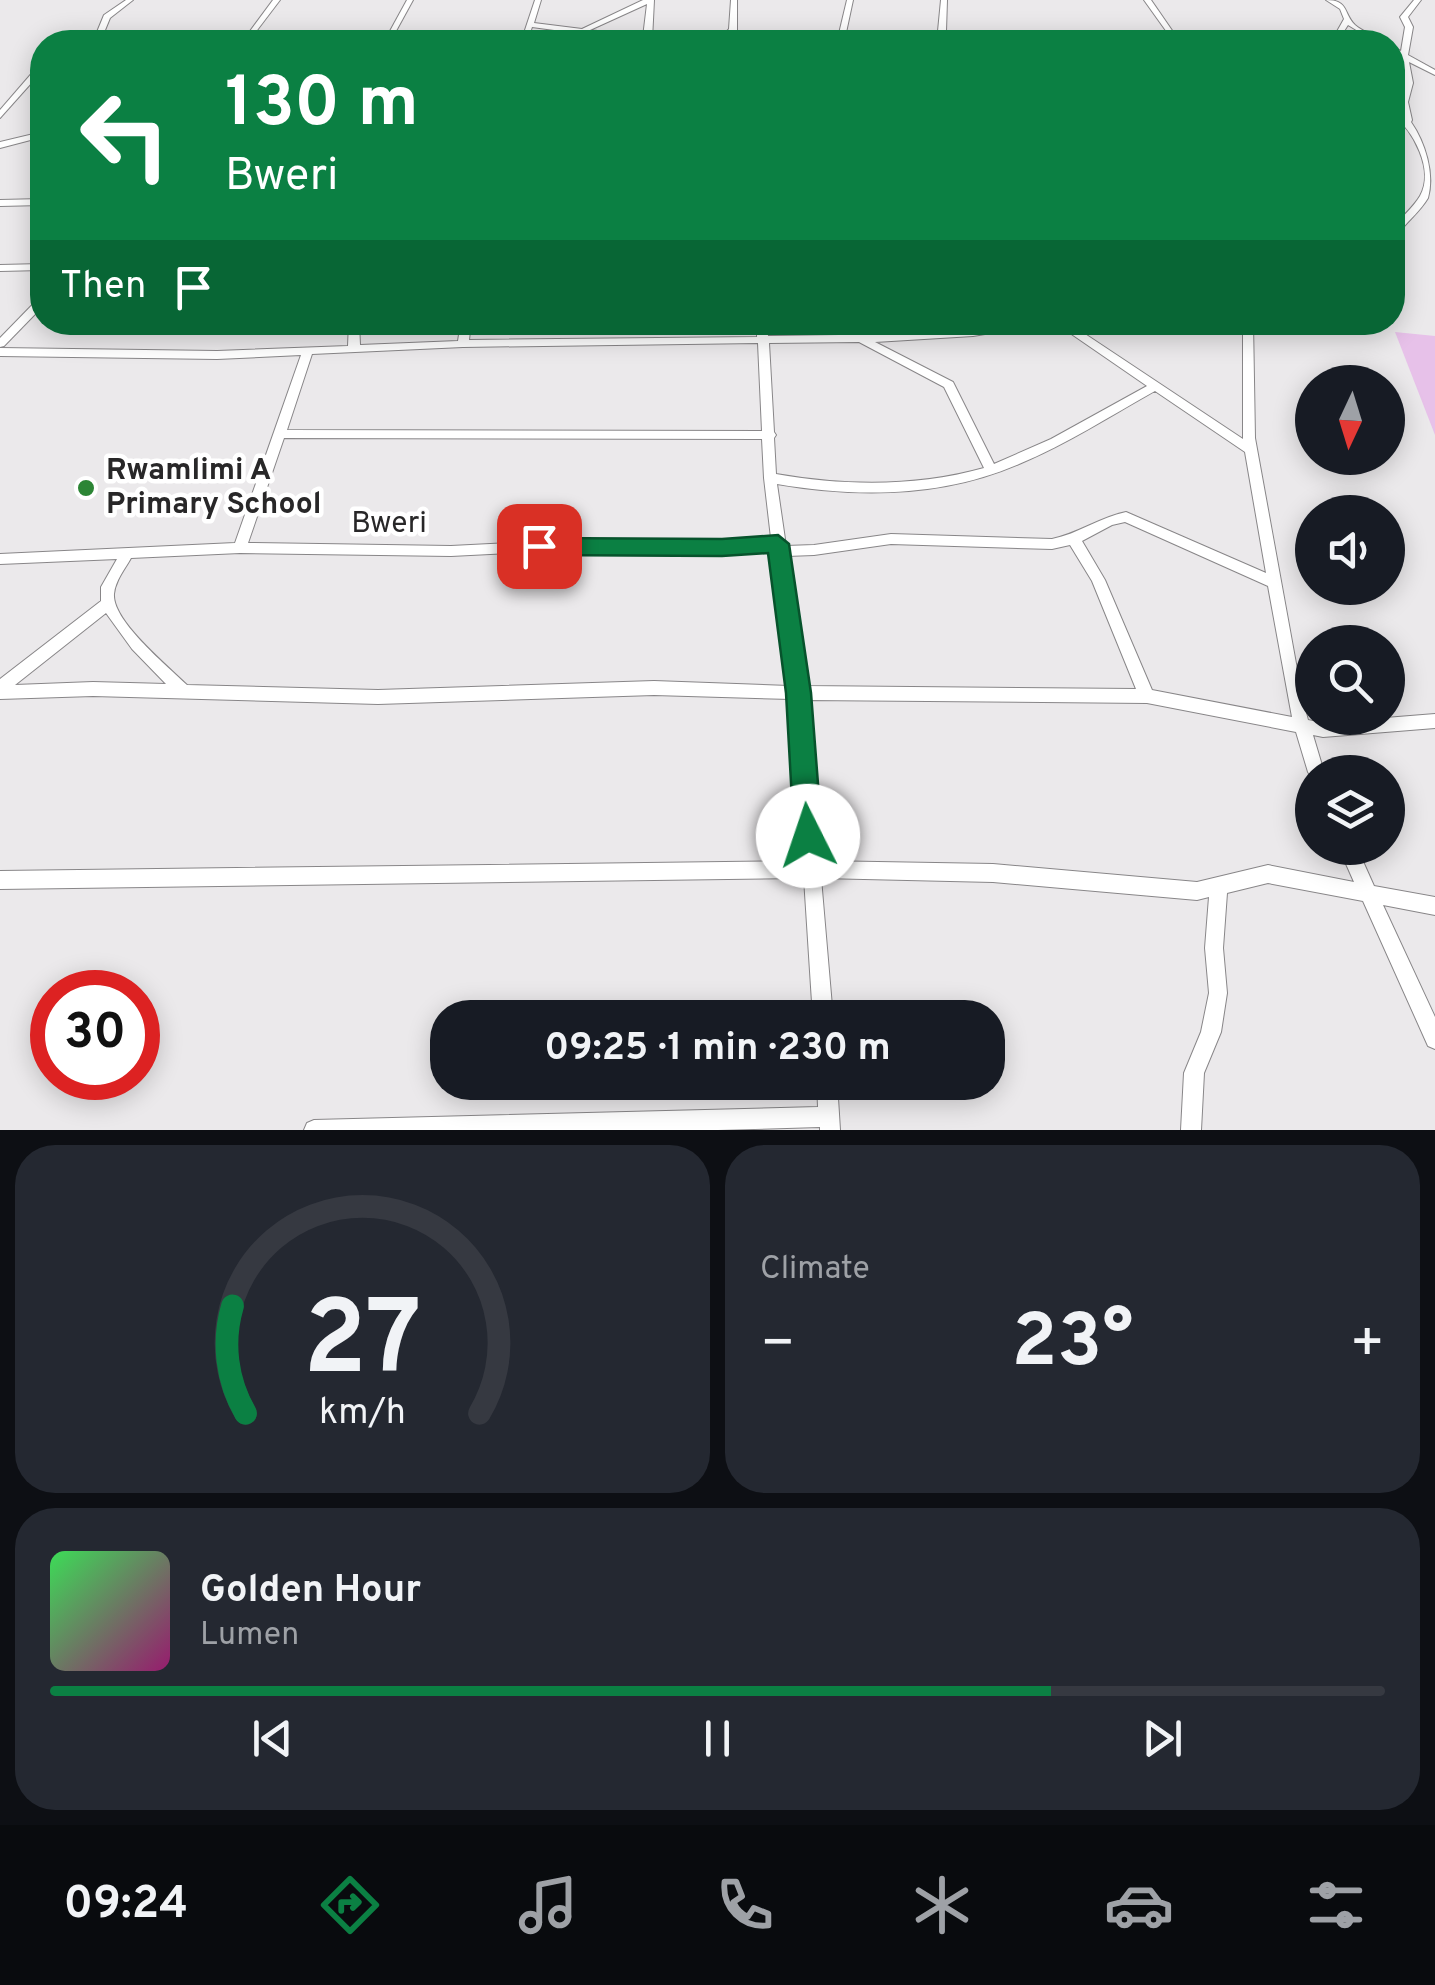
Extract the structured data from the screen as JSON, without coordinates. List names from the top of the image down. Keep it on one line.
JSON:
{"streets":{"street":["Bweri"]},"places":["Rwamlimi A Primary School"],"north":"bottom","page":{"turn":["130 m","Bweri"],"then":"Then","limit":"30","trip":"09:25 · 1 min · 230 m","tile":"Climate","heat":["−","23°","+"],"song":["Golden Hour","Lumen"],"tabs":"09:24","gauge":["27","km/h"]}}
